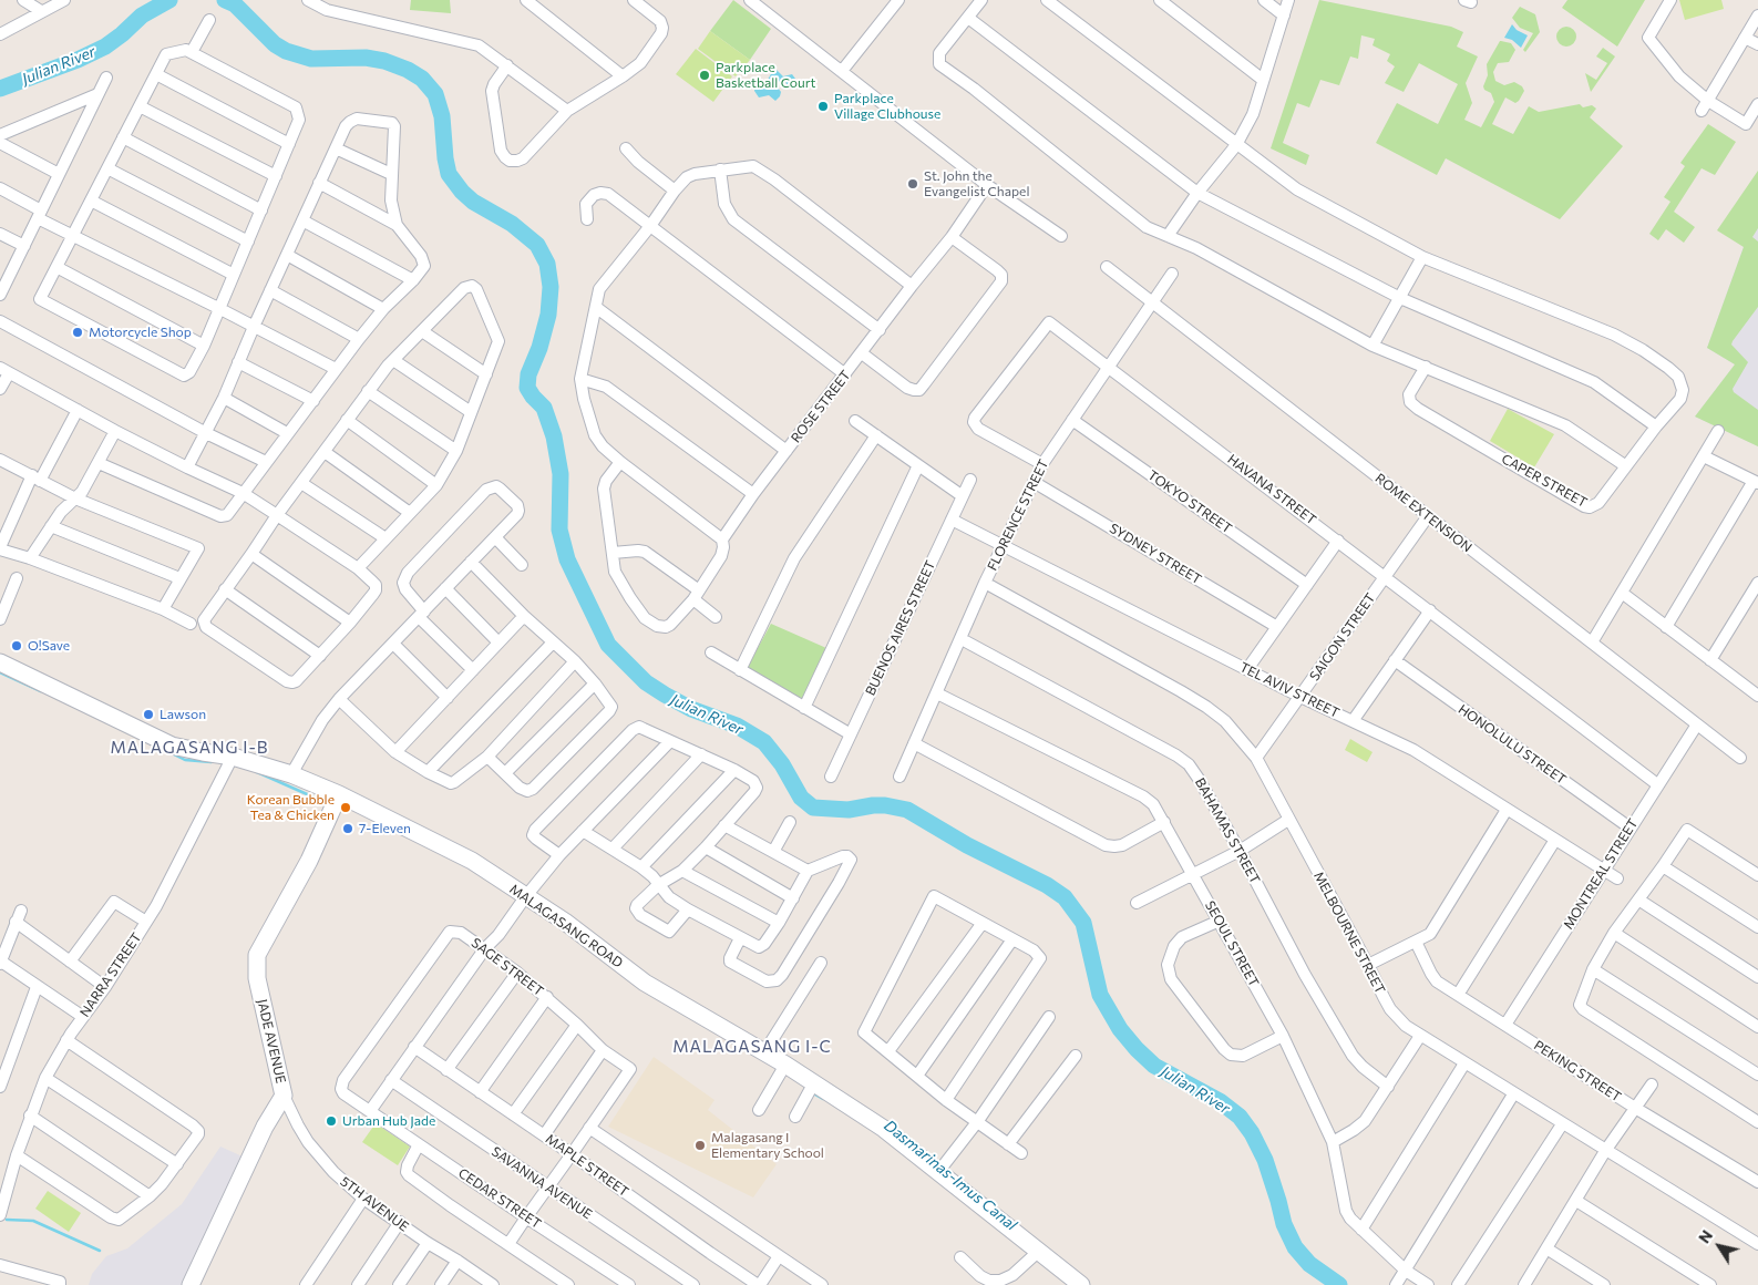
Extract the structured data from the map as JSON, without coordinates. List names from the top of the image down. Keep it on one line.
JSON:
{"streets":{"main road":["MALAGASANG ROAD","JADE AVENUE"],"street":["ROSE STREET","CAPER STREET","HAVANA STREET","TOKYO STREET","ROME EXTENSION","FLORENCE STREET","SYDNEY STREET","BUENOS AIRES STREET","SAIGON STREET","TEL AVIV STREET","HONOLULU STREET","BAHAMAS STREET","MONTREAL STREET","MELBOURNE STREET","SEOUL STREET","SAGE STREET","NARRA STREET","PEKING STREET","MAPLE STREET","SAVANNA AVENUE","CEDAR STREET","5TH AVENUE"]},"crossings":[["HAVANA STREET","FLORENCE STREET"],["HAVANA STREET","SAIGON STREET"],["HAVANA STREET","MONTREAL STREET"],["TOKYO STREET","FLORENCE STREET"],["ROME EXTENSION","FLORENCE STREET"],["ROME EXTENSION","SAIGON STREET"],["ROME EXTENSION","MONTREAL STREET"],["FLORENCE STREET","SYDNEY STREET"],["FLORENCE STREET","TEL AVIV STREET"],["FLORENCE STREET","BAHAMAS STREET"],["FLORENCE STREET","MELBOURNE STREET"],["FLORENCE STREET","SEOUL STREET"],["BUENOS AIRES STREET","TEL AVIV STREET"],["SAIGON STREET","TEL AVIV STREET"],["SAIGON STREET","MELBOURNE STREET"],["TEL AVIV STREET","MONTREAL STREET"],["HONOLULU STREET","MONTREAL STREET"],["MONTREAL STREET","PEKING STREET"],["MALAGASANG ROAD","NARRA STREET"],["MALAGASANG ROAD","JADE AVENUE"],["SAGE STREET","CEDAR STREET"],["JADE AVENUE","5TH AVENUE"]],"districts":["MALAGASANG I-B","MALAGASANG I-C"],"water":["Julian River","Dasmarinas-Imus Canal"],"places":["Parkplace Basketball Court","Parkplace Village Clubhouse","St. John the Evangelist Chapel","Motorcycle Shop","O!Save","Lawson","Korean Bubble Tea & Chicken","7-Eleven","Urban Hub Jade","Malagasang I Elementary School"],"north":"top left"}
